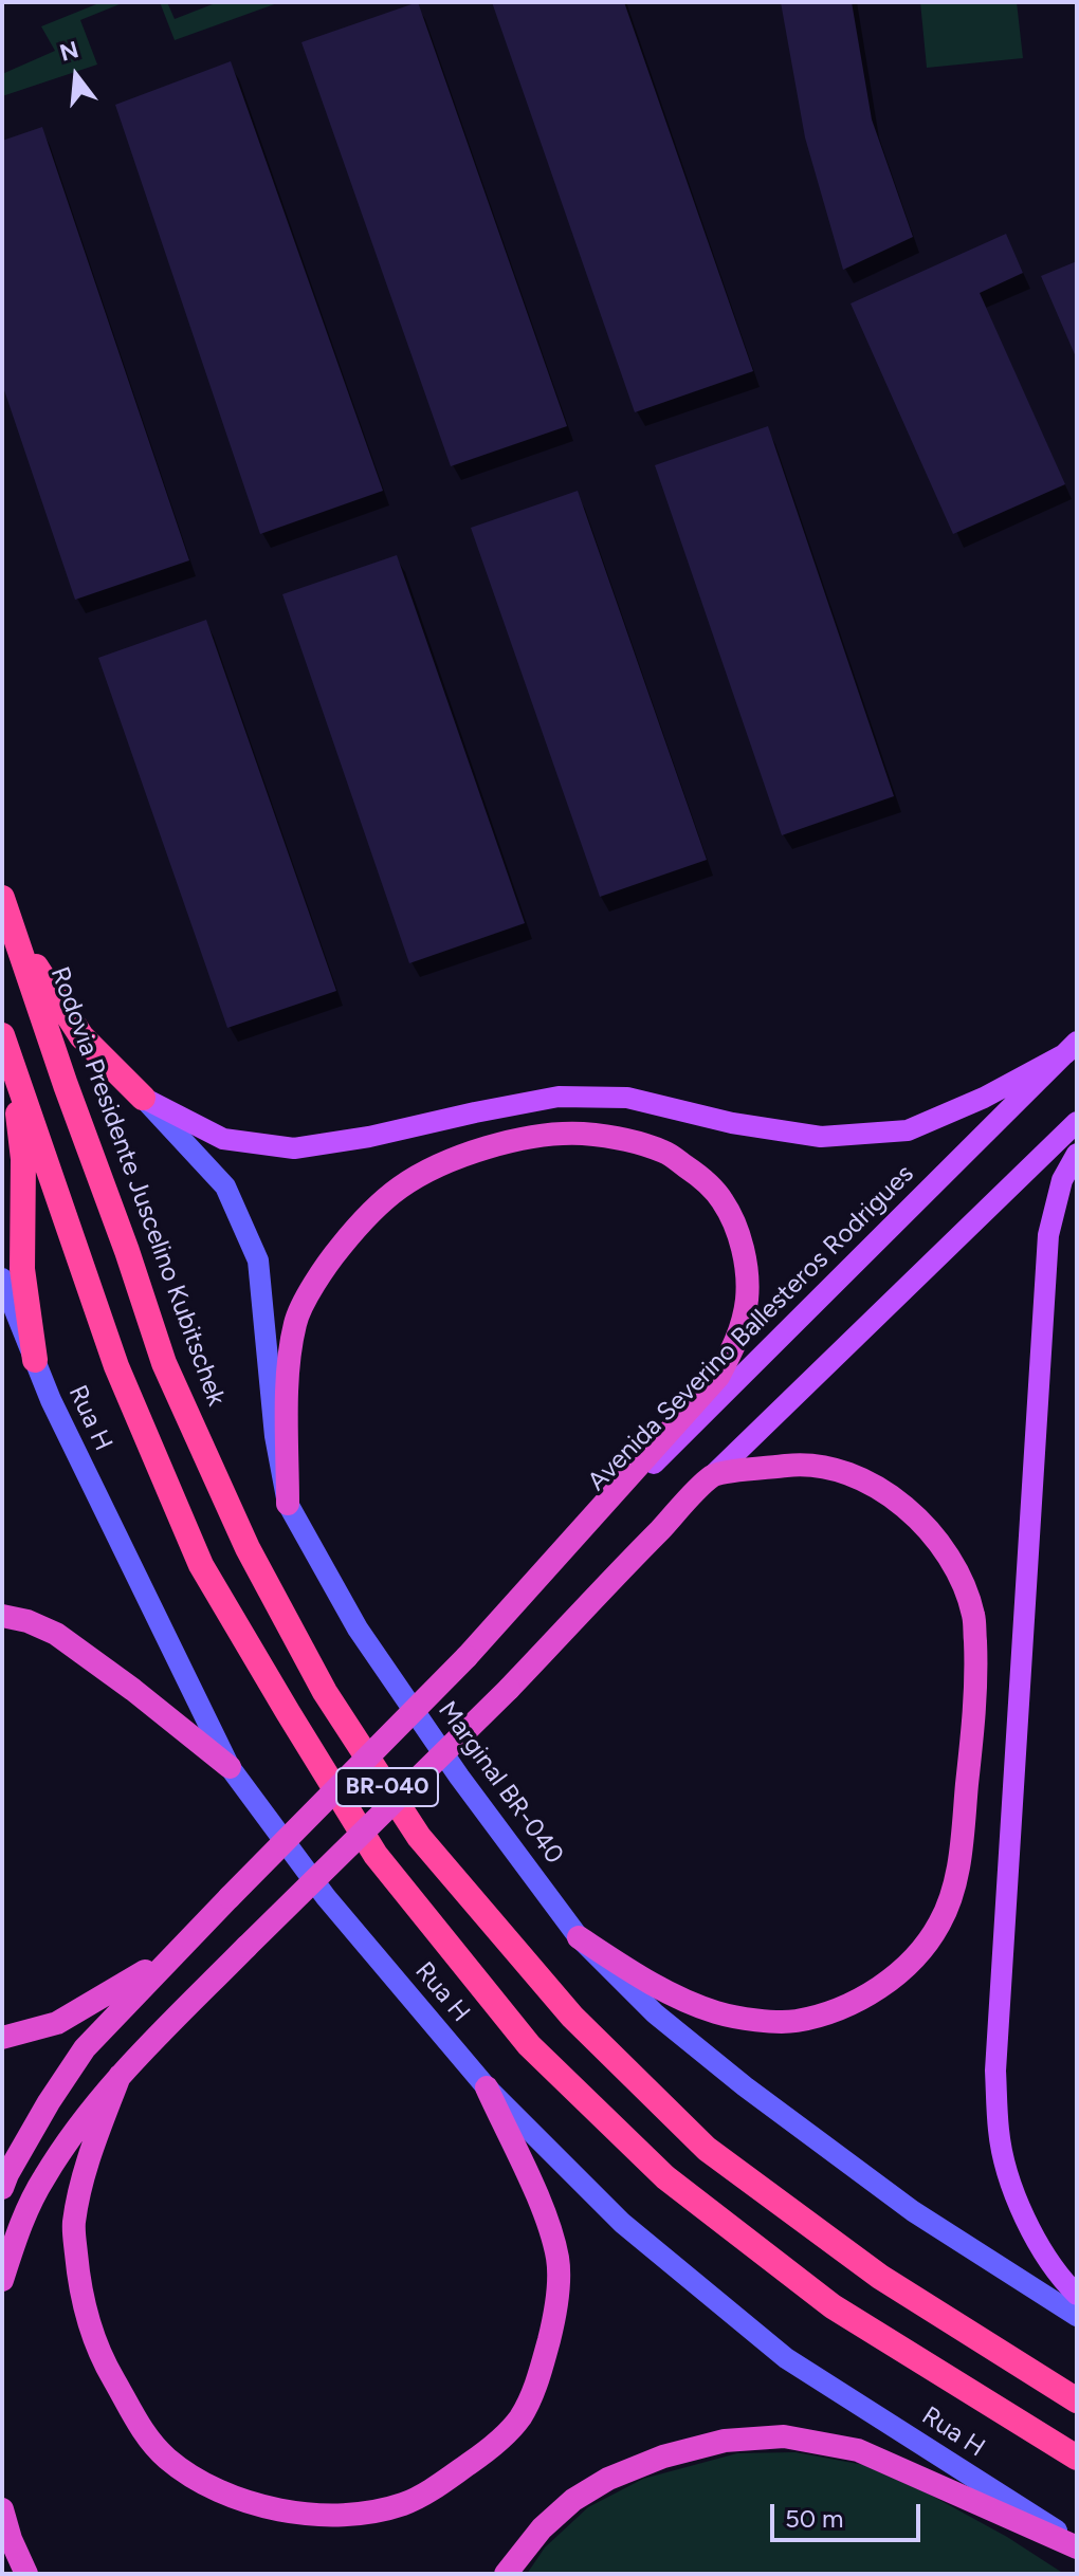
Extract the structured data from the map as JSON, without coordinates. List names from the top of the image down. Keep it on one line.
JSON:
{"streets":{"highway":["Rodovia Presidente Juscelino Kubitschek","Avenida Severino Ballesteros Rodrigues","BR-040"],"main road":["Rua H","Marginal BR-040"]},"scale_bar":"50 m","north":"top"}
